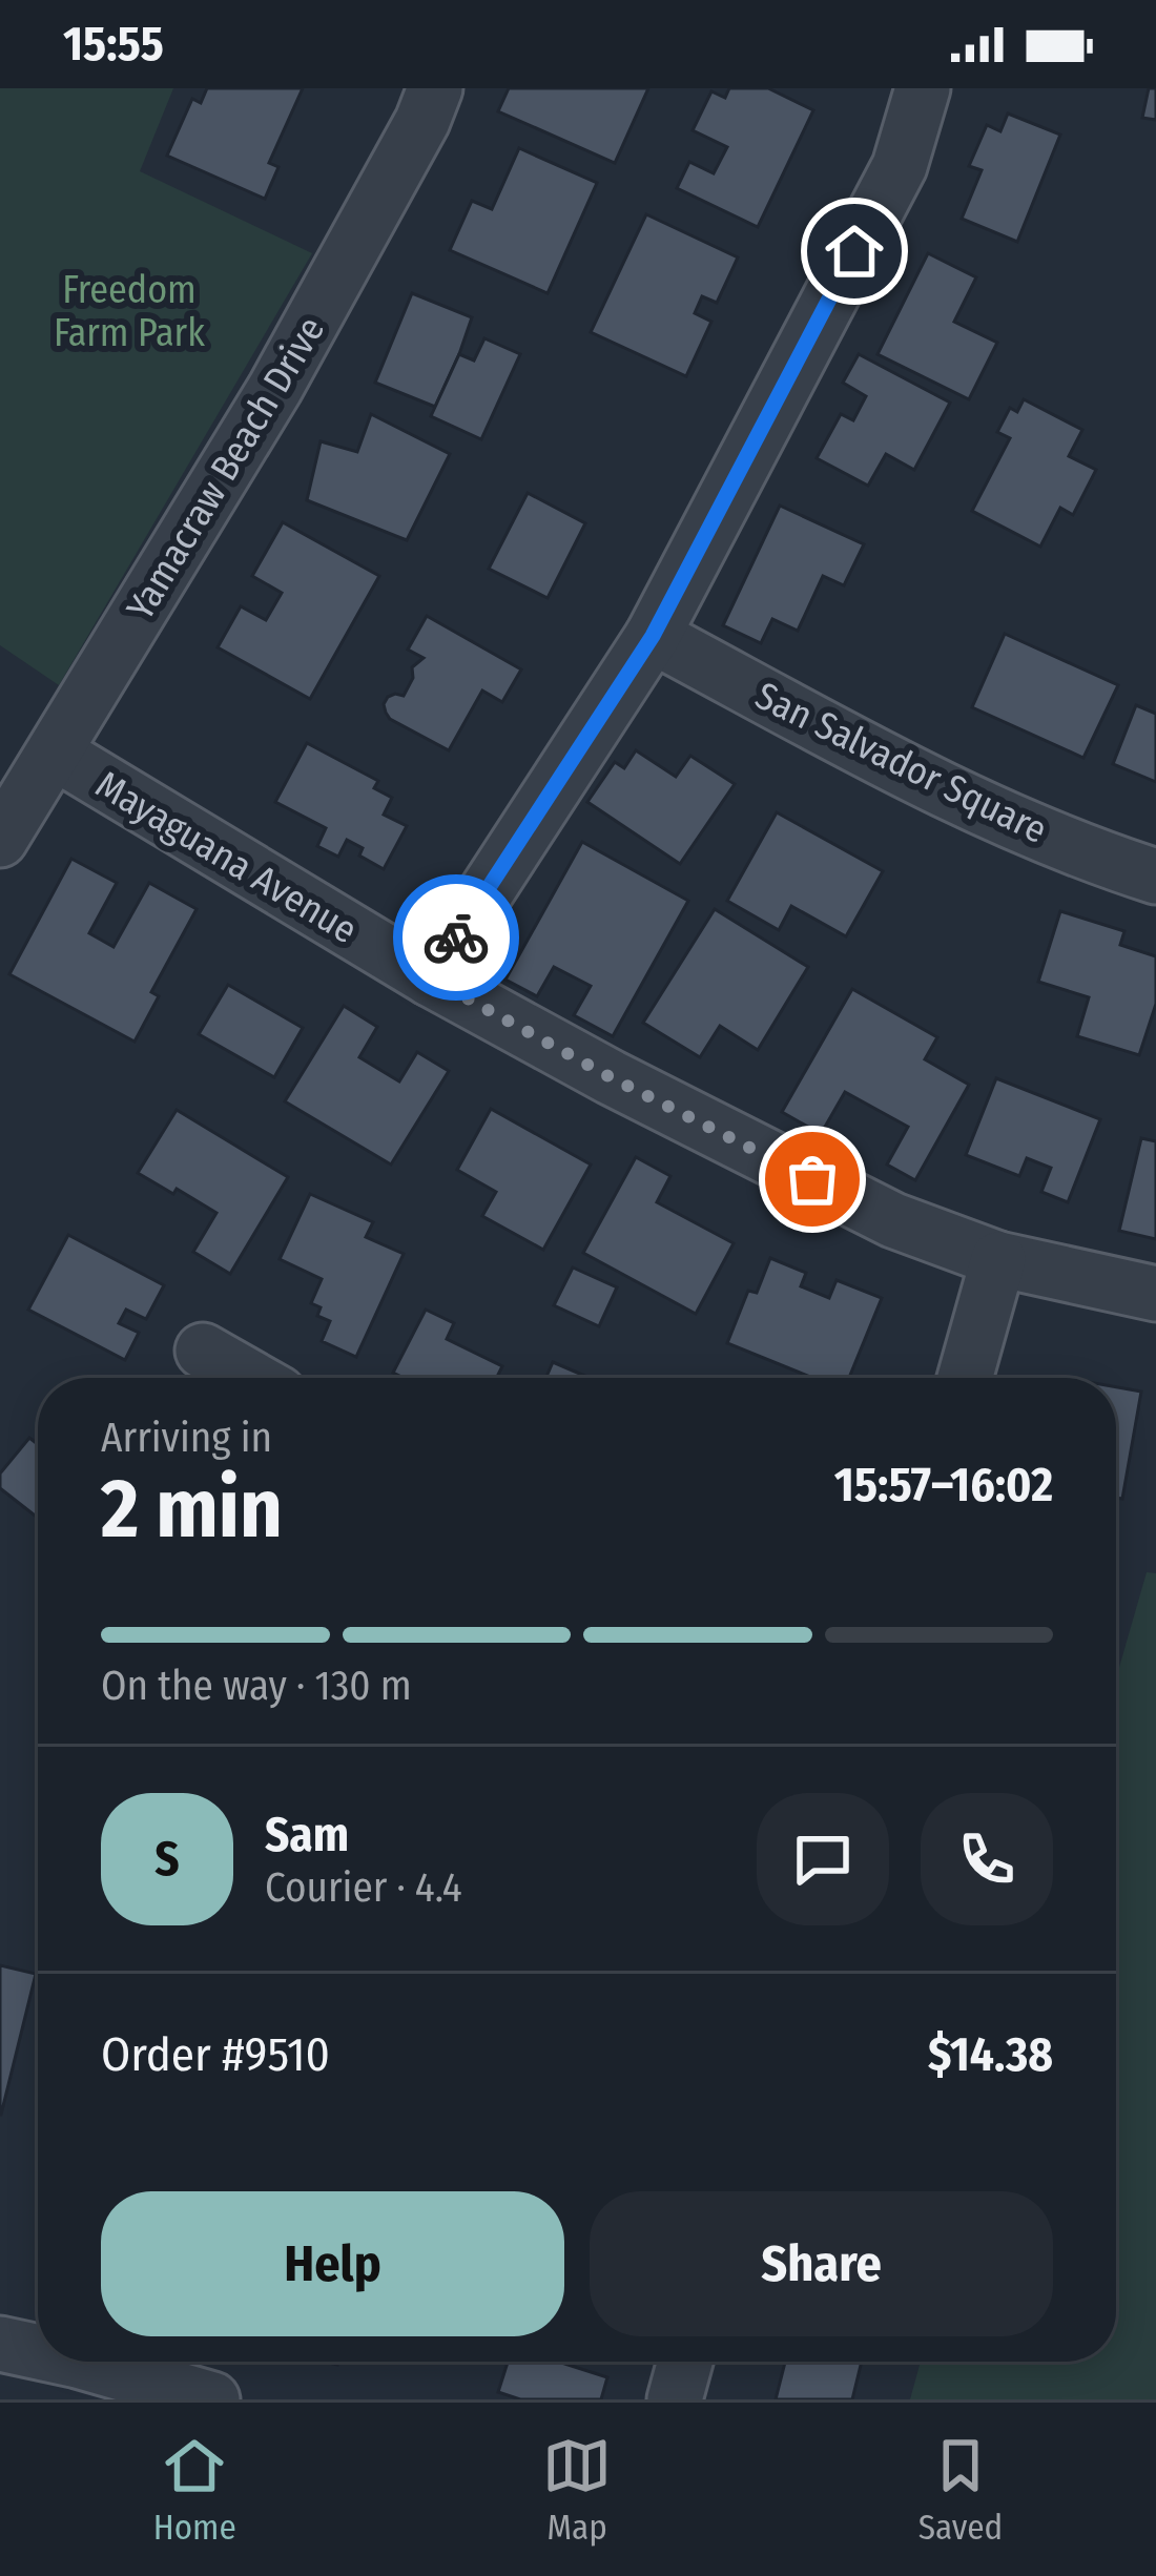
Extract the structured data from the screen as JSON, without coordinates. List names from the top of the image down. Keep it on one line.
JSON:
{"streets":{"street":["Yamacraw Beach Drive","San Salvador Square","Mayaguana Avenue"]},"crossings":[["Yamacraw Beach Drive","Mayaguana Avenue"]],"parks":["Freedom Farm Park"],"page":{"status":"15:55","heading":["2 min","Arriving in","15:57–16:02"],"panel":["Sam","Courier · 4.4","Order #9510","$14.38"],"bar":"On the way · 130 m","round":"S","buttons":["Help","Share"],"tabs":["Home","Map","Saved"]}}
